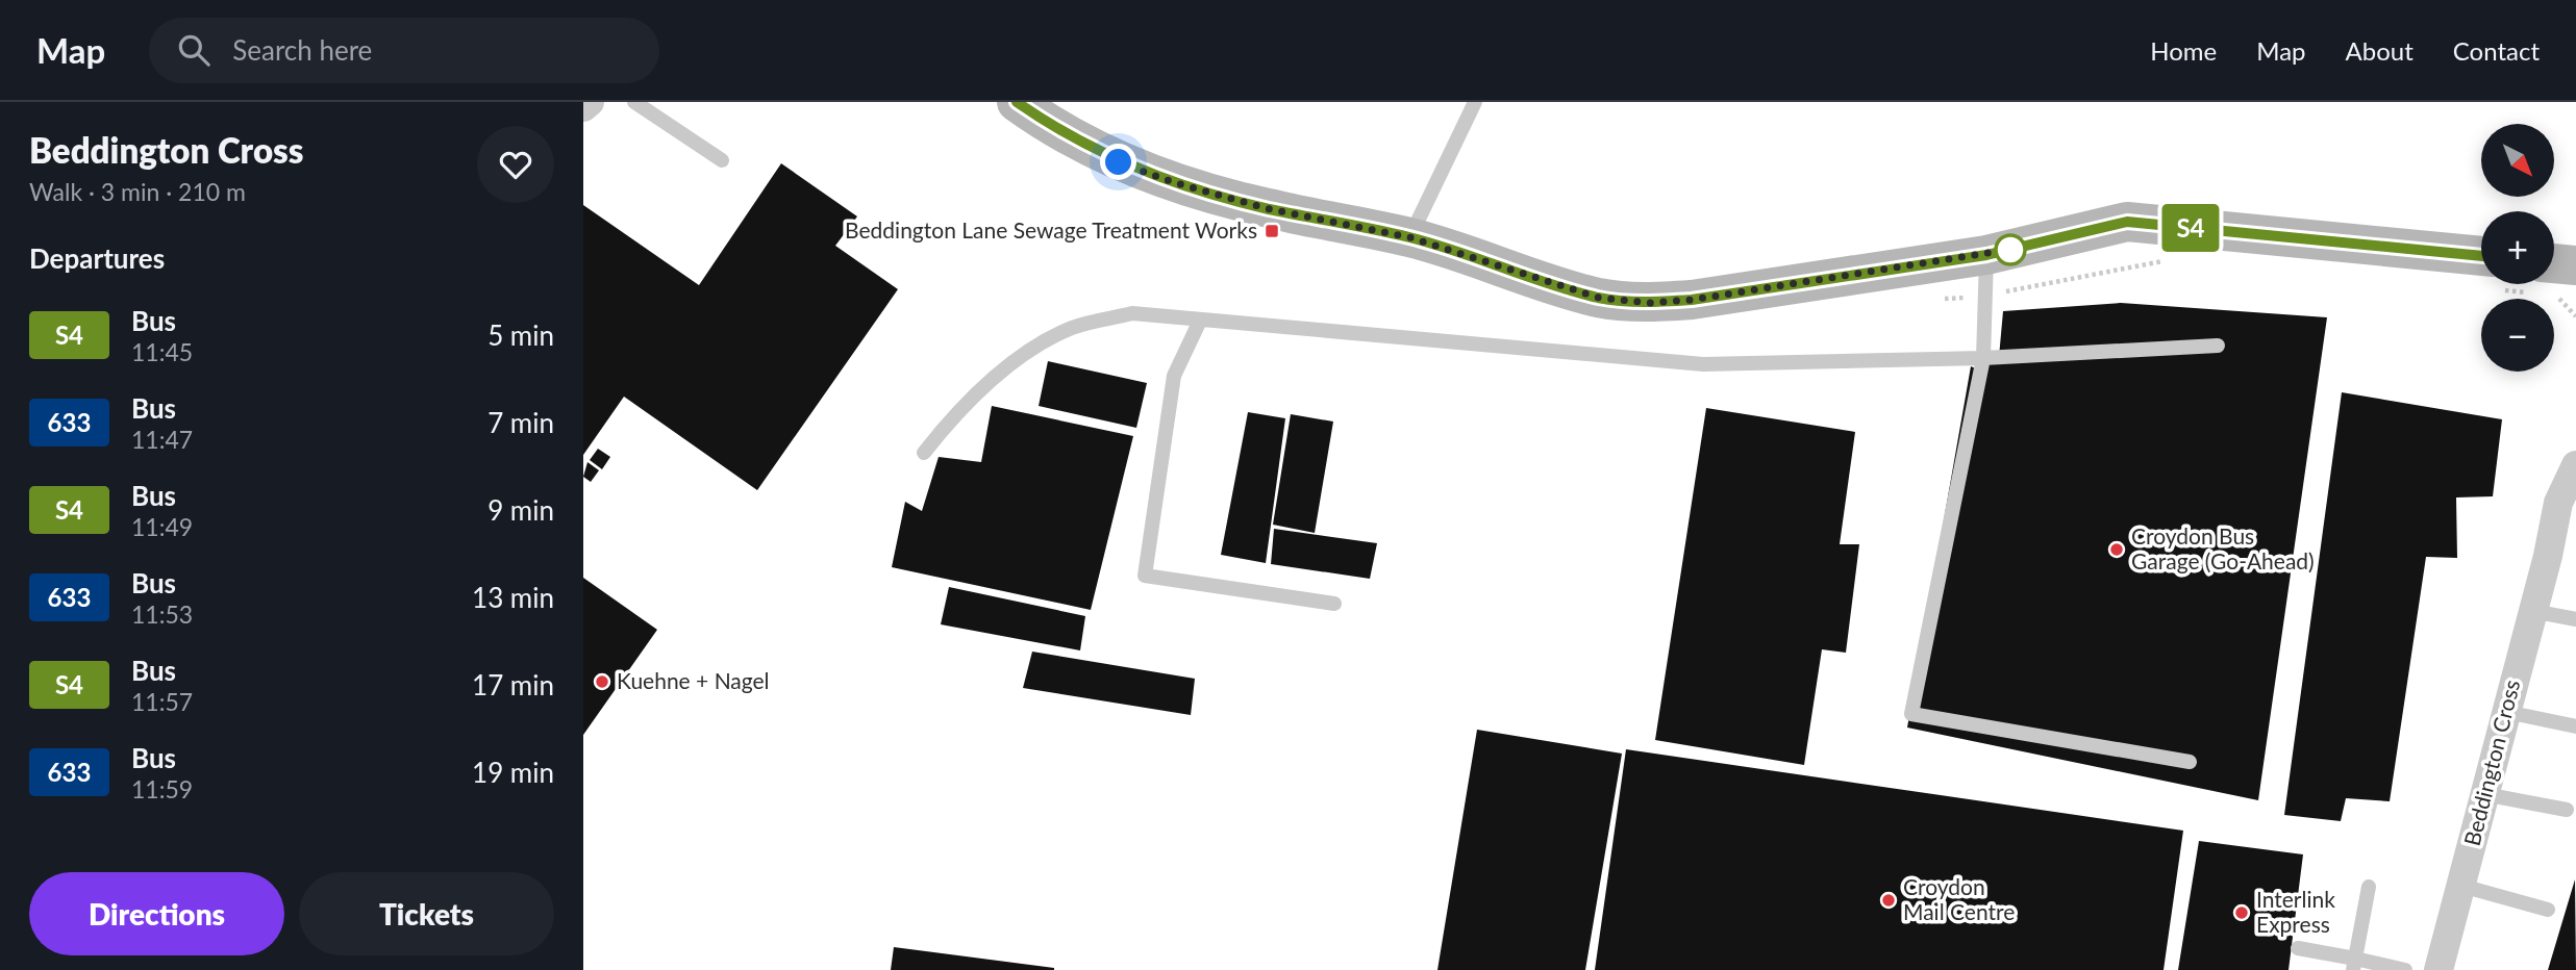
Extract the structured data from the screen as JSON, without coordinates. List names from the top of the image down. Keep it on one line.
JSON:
{"streets":{"street":["Beddington Cross"]},"places":{"transit":["Beddington Lane Sewage Treatment Works"],"other":["Croydon Bus Garage (Go-Ahead)","Kuehne + Nagel","Croydon Mail Centre","Interlink Express"]},"lines":["bus line S4"],"north":"bottom right","page":{"header":"Map","search":"Search here","nav":["Home","Map","About","Contact"],"heading":[["Beddington Cross","Walk · 3 min · 210 m"],"Departures"],"on_map":"S4","map_buttons":["+","−"],"list":[{"mark":"S4","name":"Bus","note":"11:45","value":"5 min"},{"mark":"633","name":"Bus","note":"11:47","value":"7 min"},{"mark":"S4","name":"Bus","note":"11:49","value":"9 min"},{"mark":"633","name":"Bus","note":"11:53","value":"13 min"},{"mark":"S4","name":"Bus","note":"11:57","value":"17 min"},{"mark":"633","name":"Bus","note":"11:59","value":"19 min"}],"buttons":["Directions","Tickets"]}}
